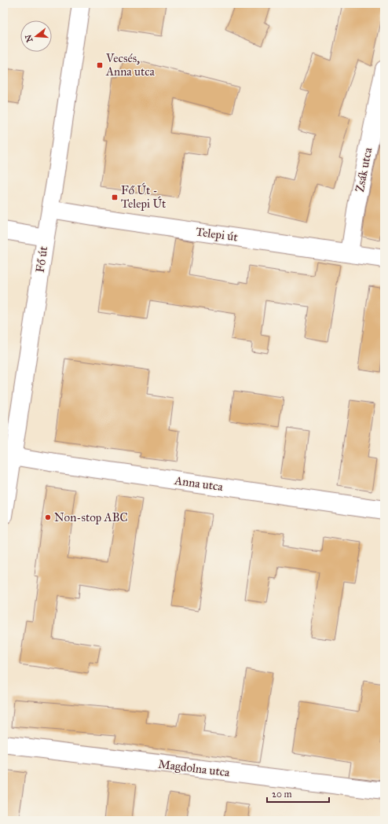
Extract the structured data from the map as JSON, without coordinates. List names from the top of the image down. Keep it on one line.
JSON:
{"streets":{"main road":["Zsák utca","Telepi út","Fő út","Anna utca","Magdolna utca"]},"crossings":[["Zsák utca","Telepi út"],["Telepi út","Fő út"],["Fő út","Anna utca"]],"places":{"transit":["Vecsés, Anna utca","Fő Út - Telepi Út"],"other":["Non-stop ABC"]},"scale_bar":"20 m","north":"left"}
